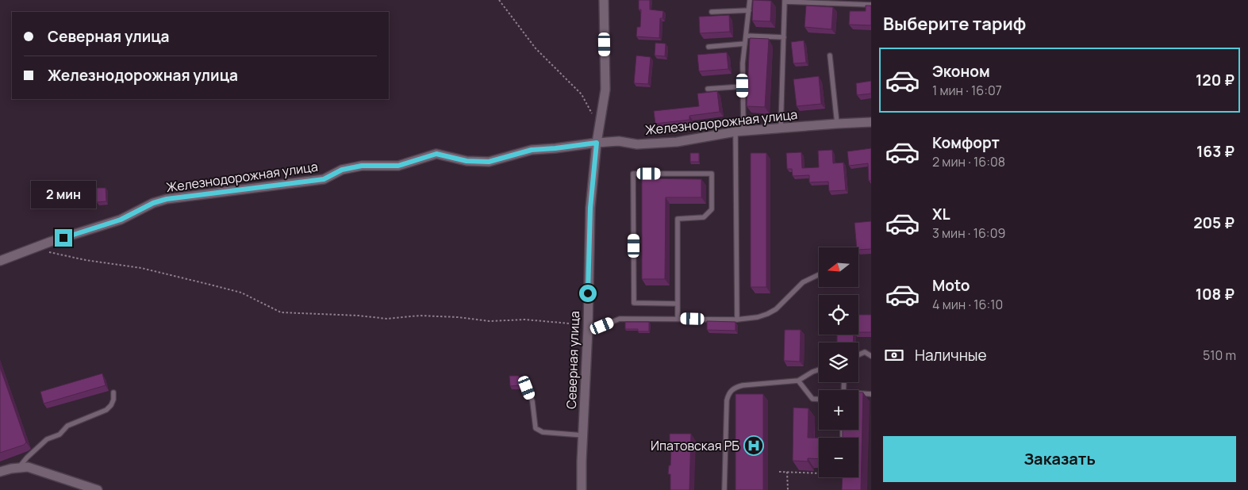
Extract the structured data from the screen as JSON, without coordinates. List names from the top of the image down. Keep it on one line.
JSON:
{"streets":{"street":["Железнодорожная улица","Северная улица"]},"crossings":[["Железнодорожная улица","Северная улица"]],"places":{"hospital":["Ипатовская РБ"]},"north":"left","page":{"heading":"Выберите тариф","banner":["Северная улица","Железнодорожная улица"],"list":[{"name":"Эконом","note":"1 мин · 16:07","value":"120 ₽"},{"name":"Комфорт","note":"2 мин · 16:08","value":"163 ₽"},{"name":"XL","note":"3 мин · 16:09","value":"205 ₽"},{"name":"Moto","note":"4 мин · 16:10","value":"108 ₽"}],"bubble":"2 мин","map_buttons":["+","−"],"pay":["Наличные","510 m"],"buttons":"Заказать"}}
